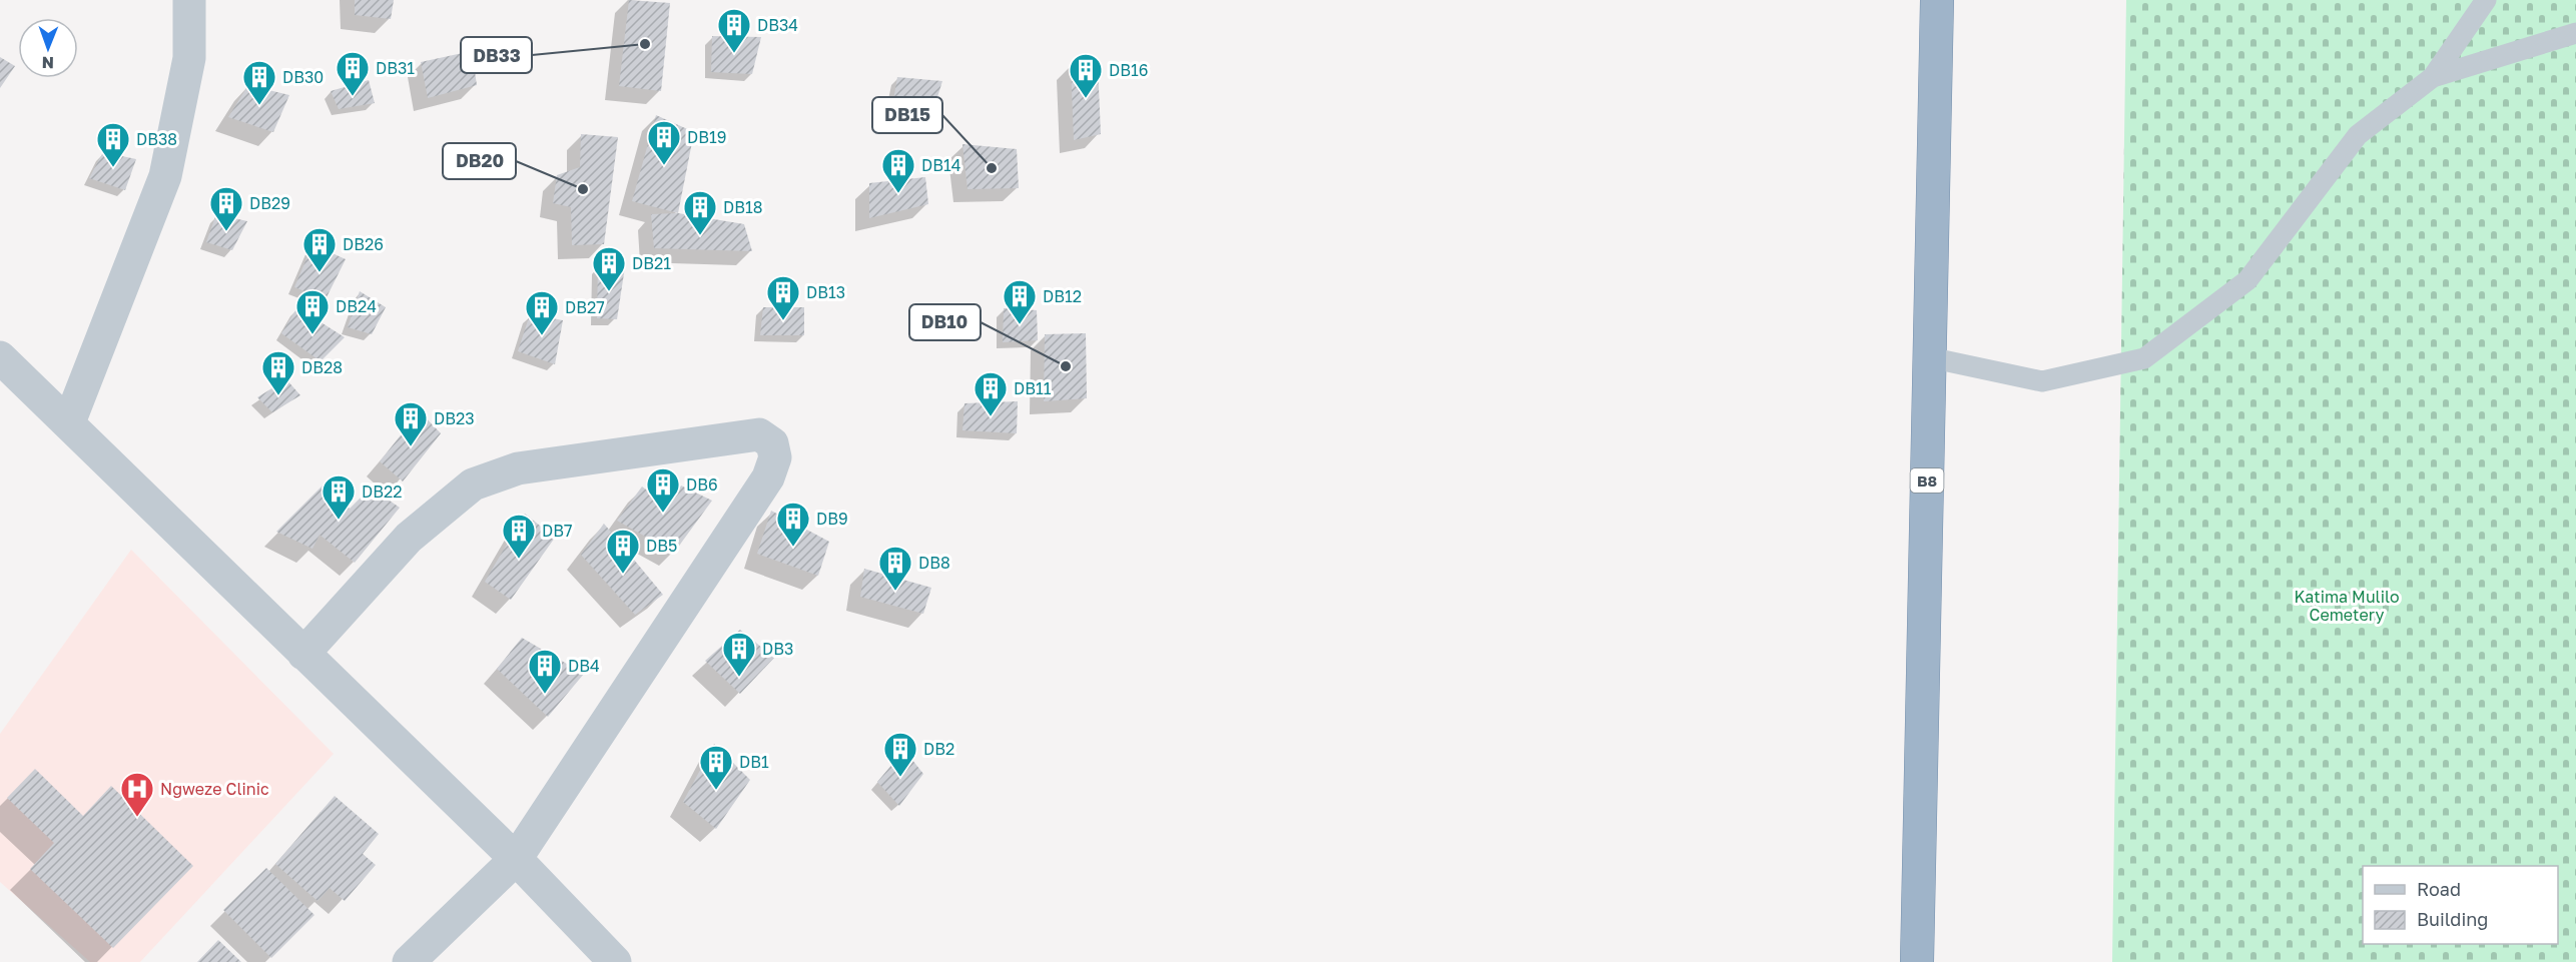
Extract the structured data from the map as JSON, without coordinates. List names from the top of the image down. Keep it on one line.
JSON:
{"streets":{"highway":["B8"]},"parks":["Katima Mulilo Cemetery"],"places":{"other":["DB33","DB15","DB20","DB10"],"building":["DB34","DB31","DB16","DB30","DB19","DB38","DB14","DB29","DB18","DB26","DB21","DB13","DB12","DB24","DB27","DB28","DB11","DB23","DB6","DB22","DB9","DB7","DB5","DB8","DB3","DB4","DB2","DB1"],"hospital":["Ngweze Clinic"]},"legend":["Road","Building"],"north":"bottom"}
